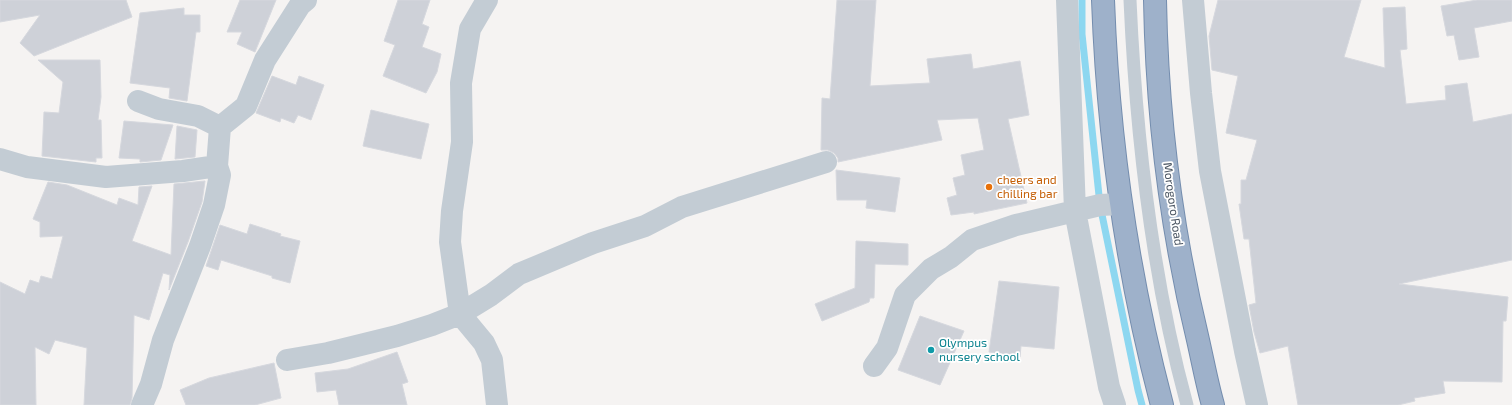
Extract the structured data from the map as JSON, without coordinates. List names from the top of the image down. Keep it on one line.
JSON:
{"streets":{"highway":["Morogoro Road"]},"places":["cheers and chilling bar","Olympus nursery school"]}
